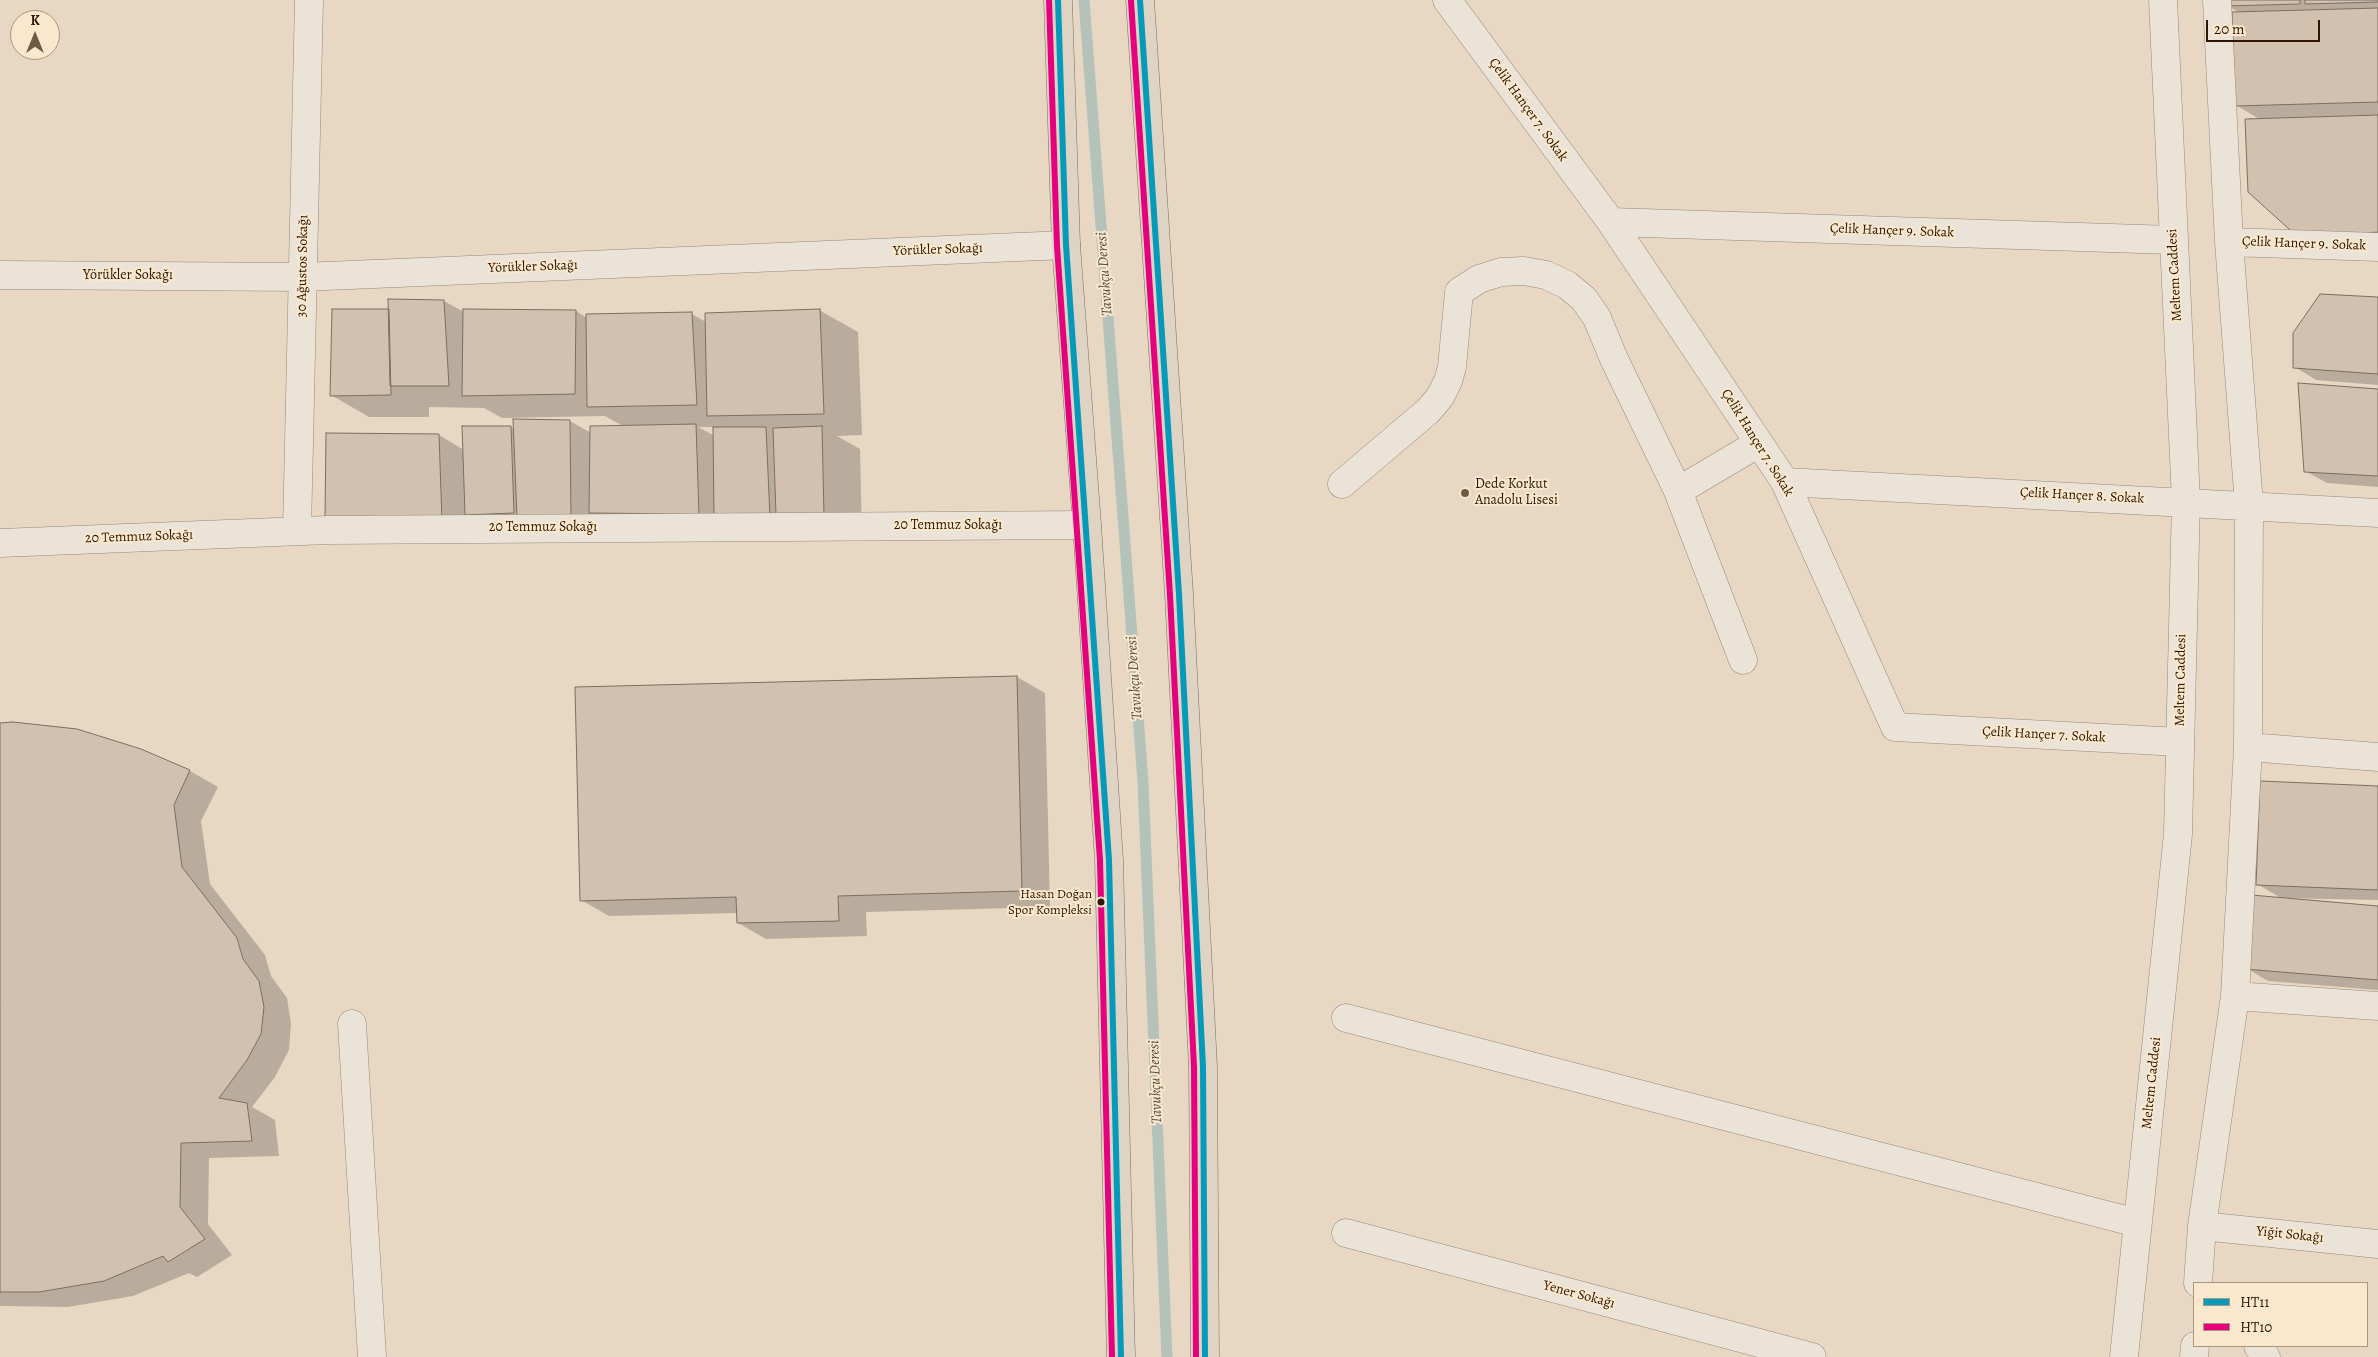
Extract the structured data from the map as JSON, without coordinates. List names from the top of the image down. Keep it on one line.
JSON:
{"streets":{"street":["Çelik Hançer 7. Sokak","Çelik Hançer 9. Sokak","Yörükler Sokağı","30 Ağustos Sokağı","Meltem Caddesi","Çelik Hançer 8. Sokak","20 Temmuz Sokağı","Yiğit Sokağı","Yener Sokağı"]},"crossings":[["Çelik Hançer 7. Sokak","Çelik Hançer 9. Sokak"],["Çelik Hançer 7. Sokak","Meltem Caddesi"],["Çelik Hançer 7. Sokak","Çelik Hançer 8. Sokak"],["Çelik Hançer 9. Sokak","Meltem Caddesi"],["Yörükler Sokağı","30 Ağustos Sokağı"],["30 Ağustos Sokağı","20 Temmuz Sokağı"],["Meltem Caddesi","Çelik Hançer 8. Sokak"]],"water":["Tavukçu Deresi"],"places":["Dede Korkut Anadolu Lisesi","Hasan Doğan Spor Kompleksi"],"lines":["transit line HT11","transit line HT10"],"legend":["HT11","HT10"],"scale_bar":"20 m","north":"top"}
